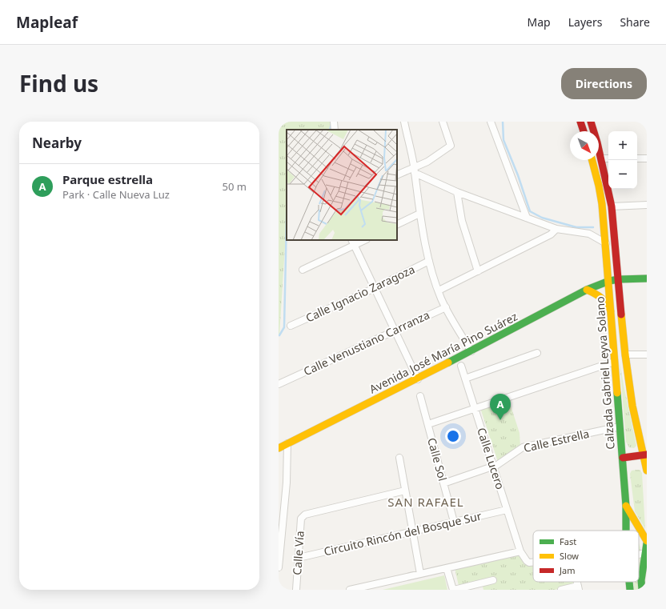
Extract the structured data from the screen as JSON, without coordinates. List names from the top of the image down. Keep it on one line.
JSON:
{"streets":{"main road":["Avenida José María Pino Suárez","Calzada Gabriel Leyva Solano"],"street":["Calle Ignacio Zaragoza","Calle Venustiano Carranza","Calle Estrella","Calle Lucero","Calle Sol","Circuito Rincón del Bosque Sur","Calle Vía"]},"crossings":[["Avenida José María Pino Suárez","Calzada Gabriel Leyva Solano"],["Calzada Gabriel Leyva Solano","Calle Estrella"],["Calle Estrella","Calle Lucero"],["Calle Estrella","Calle Sol"],["Calle Lucero","Circuito Rincón del Bosque Sur"],["Calle Sol","Circuito Rincón del Bosque Sur"],["Circuito Rincón del Bosque Sur","Calle Vía"]],"districts":["SAN RAFAEL"],"legend":["Fast","Slow","Jam"],"north":"bottom right","page":{"header":"Mapleaf","nav":["Map","Layers","Share"],"title":"Find us","buttons":"Directions","heading":"Nearby","map_buttons":["+","−"],"list":[{"mark":"A","name":"Parque estrella","note":"Park · Calle Nueva Luz","value":"50 m"}],"pins":"A"}}
